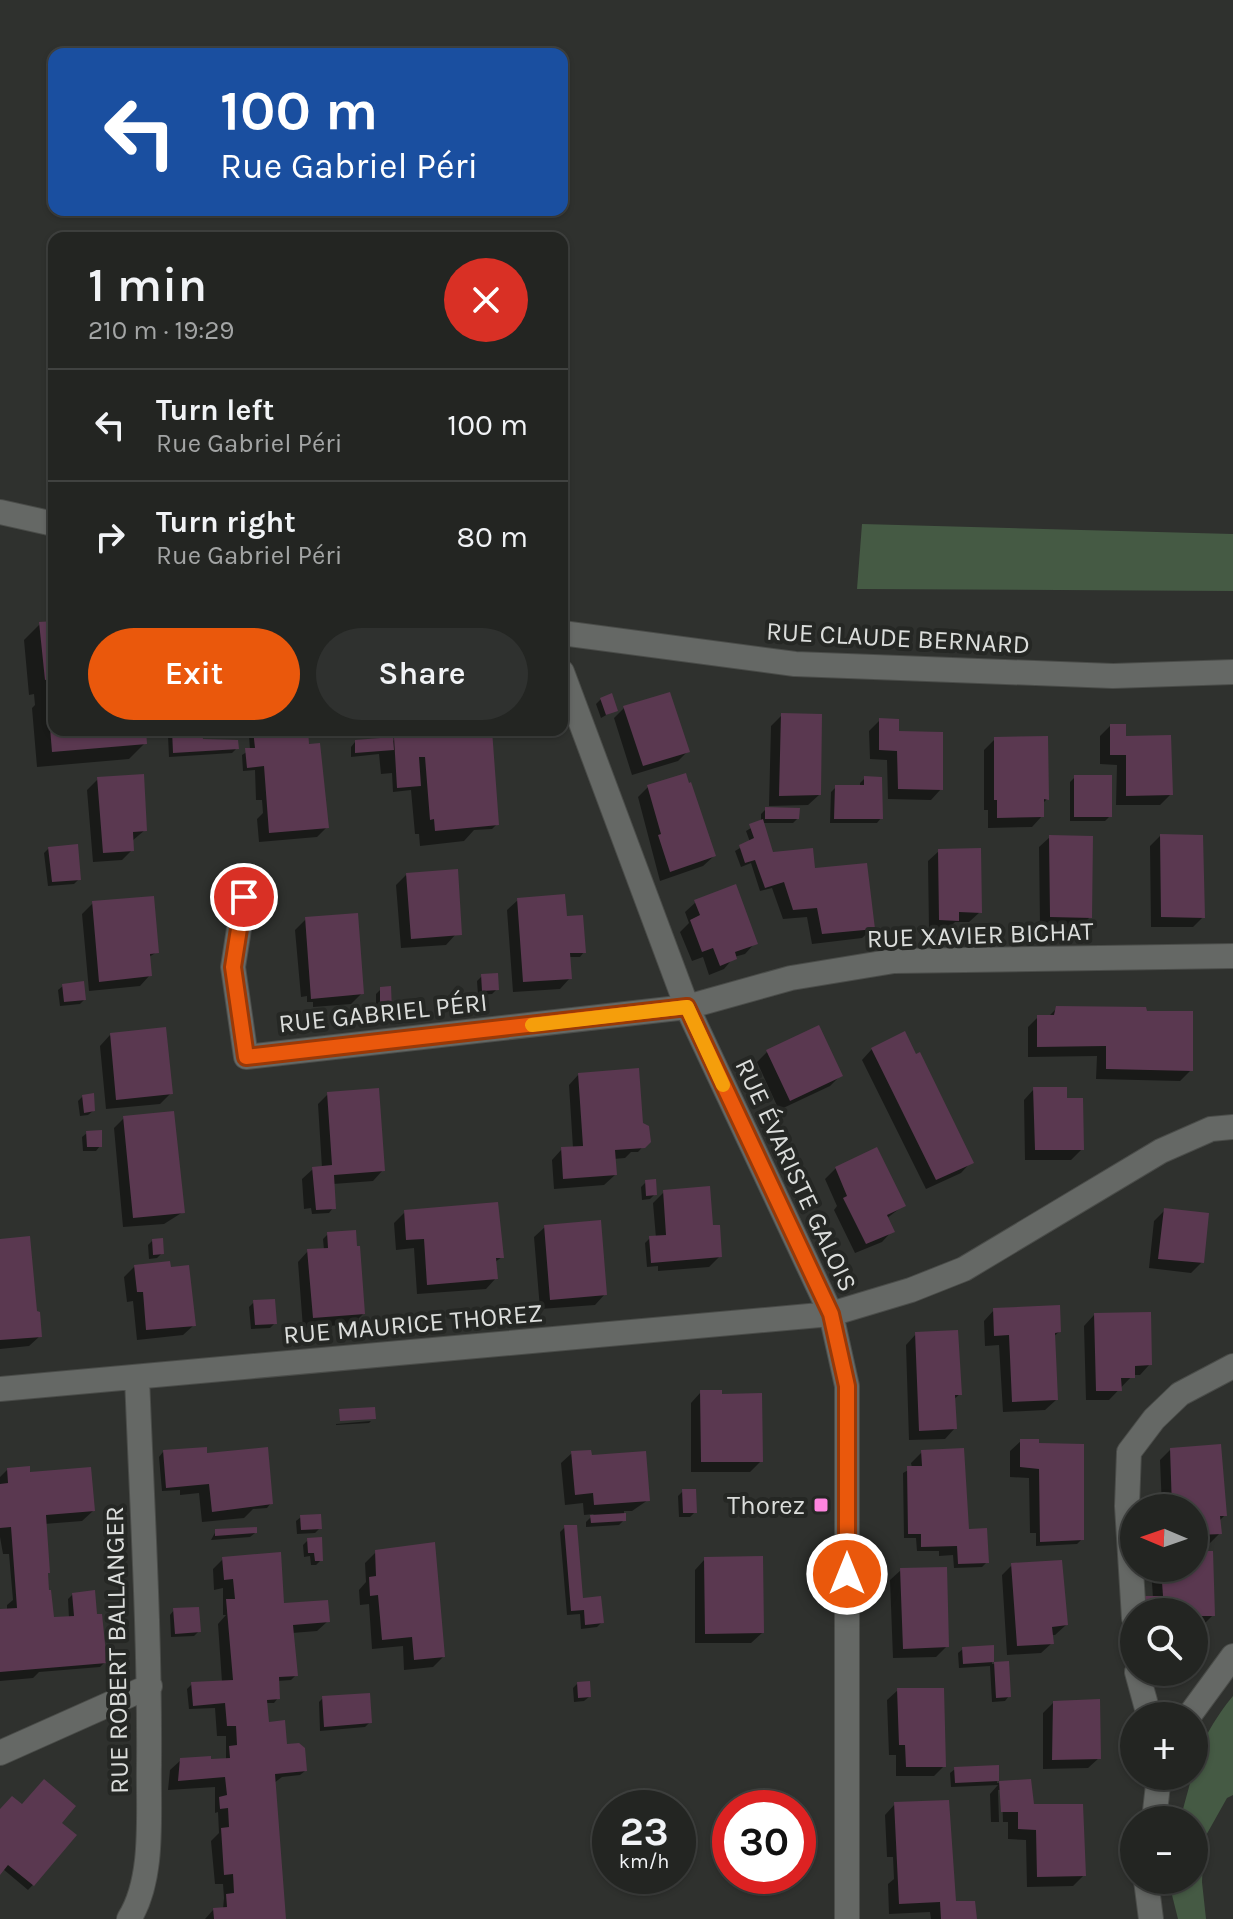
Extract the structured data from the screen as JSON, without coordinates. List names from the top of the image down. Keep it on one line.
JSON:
{"streets":{"street":["RUE CLAUDE BERNARD","RUE XAVIER BICHAT","RUE GABRIEL PÉRI","RUE ÉVARISTE GALOIS","RUE MAURICE THOREZ","RUE ROBERT BALLANGER"]},"crossings":[["RUE XAVIER BICHAT","RUE GABRIEL PÉRI"],["RUE XAVIER BICHAT","RUE ÉVARISTE GALOIS"],["RUE GABRIEL PÉRI","RUE ÉVARISTE GALOIS"],["RUE ÉVARISTE GALOIS","RUE MAURICE THOREZ"],["RUE MAURICE THOREZ","RUE ROBERT BALLANGER"]],"places":{"transit":["Thorez"]},"north":"left","page":{"turn":["100 m","Rue Gabriel Péri"],"heading":["1 min","210 m · 19:29"],"list":[{"name":"Turn left","note":"Rue Gabriel Péri","value":"100 m"},{"name":"Turn right","note":"Rue Gabriel Péri","value":"80 m"}],"buttons":["Exit","Share"],"map_buttons":["+","−"],"speed":"23 km/h","limit":"30"}}
